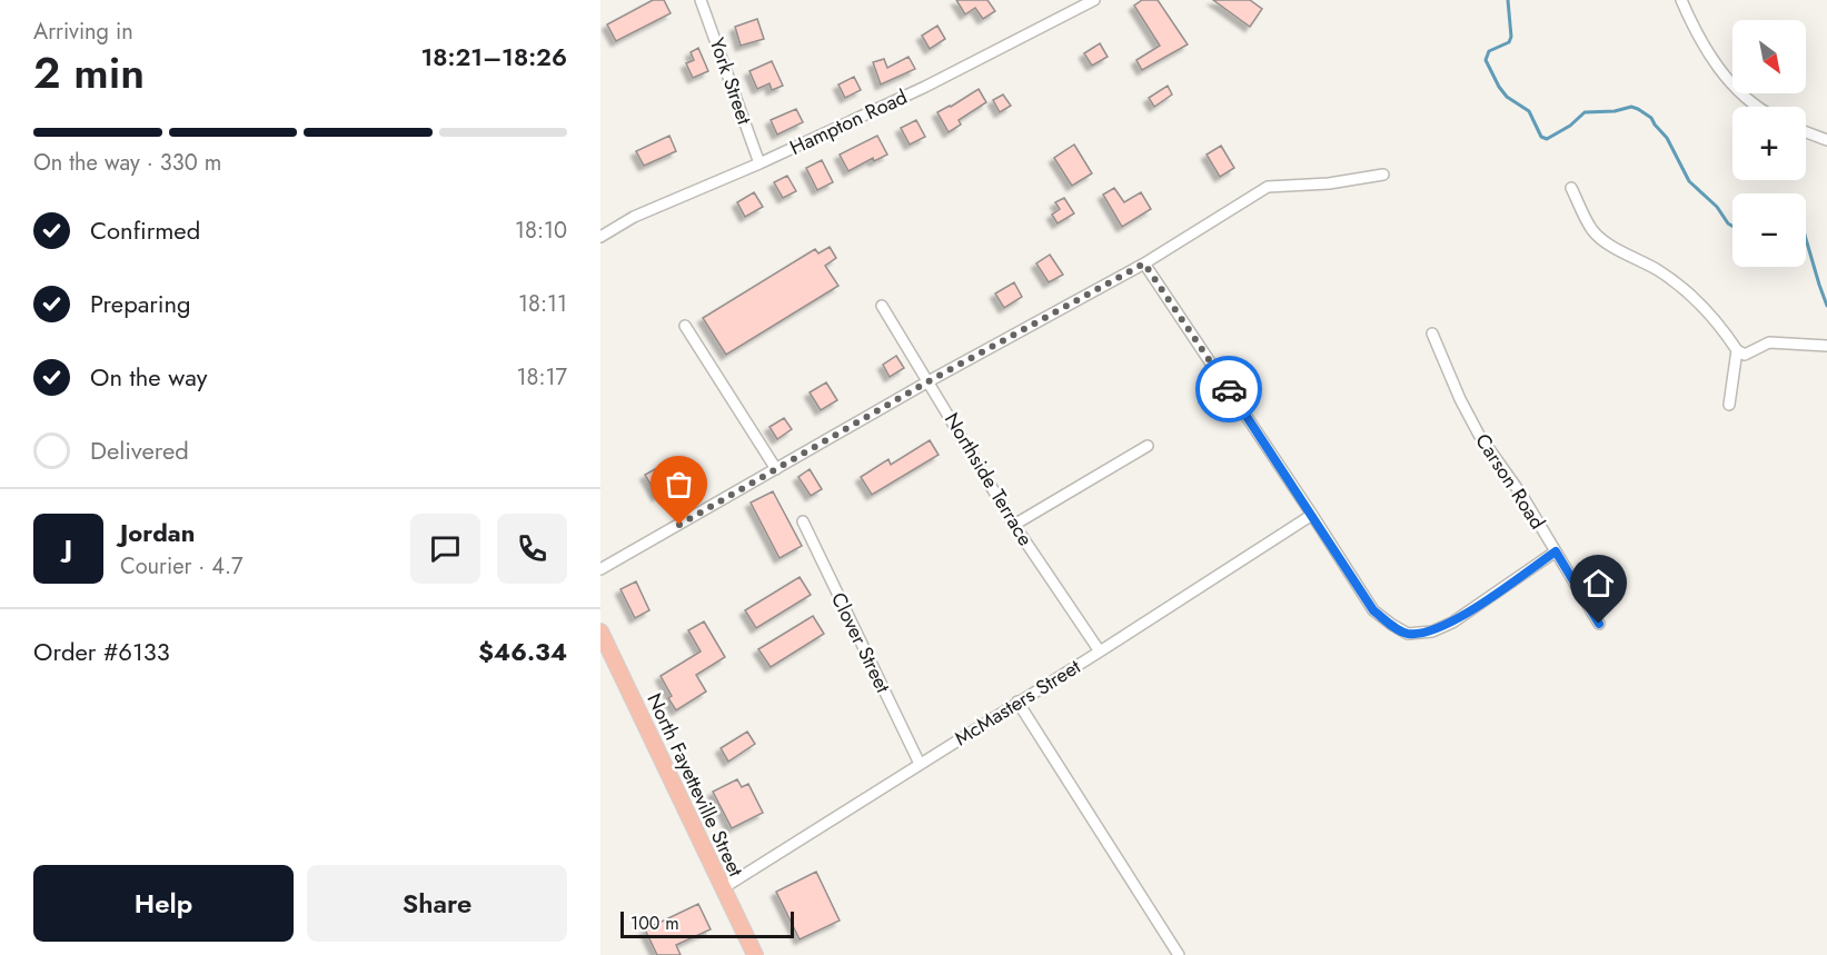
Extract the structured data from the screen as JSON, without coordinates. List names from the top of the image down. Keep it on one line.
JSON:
{"streets":{"main road":["North Fayetteville Street"],"street":["York Street","Hampton Road","Northside Terrace","Carson Road","Clover Street","McMasters Street"]},"crossings":[["York Street","Hampton Road"],["Northside Terrace","McMasters Street"],["Clover Street","McMasters Street"],["McMasters Street","North Fayetteville Street"]],"scale_bar":"100 m","north":"bottom right","page":{"heading":["2 min","Arriving in","18:21–18:26"],"panel":["Jordan","Courier · 4.7","Order #6133","$46.34"],"map_buttons":["+","−"],"bar":"On the way · 330 m","list":[["Confirmed","18:10"],["Preparing","18:11"],["On the way","18:17"],"Delivered"],"round":"J","buttons":["Help","Share"],"scale":"100 m"}}
